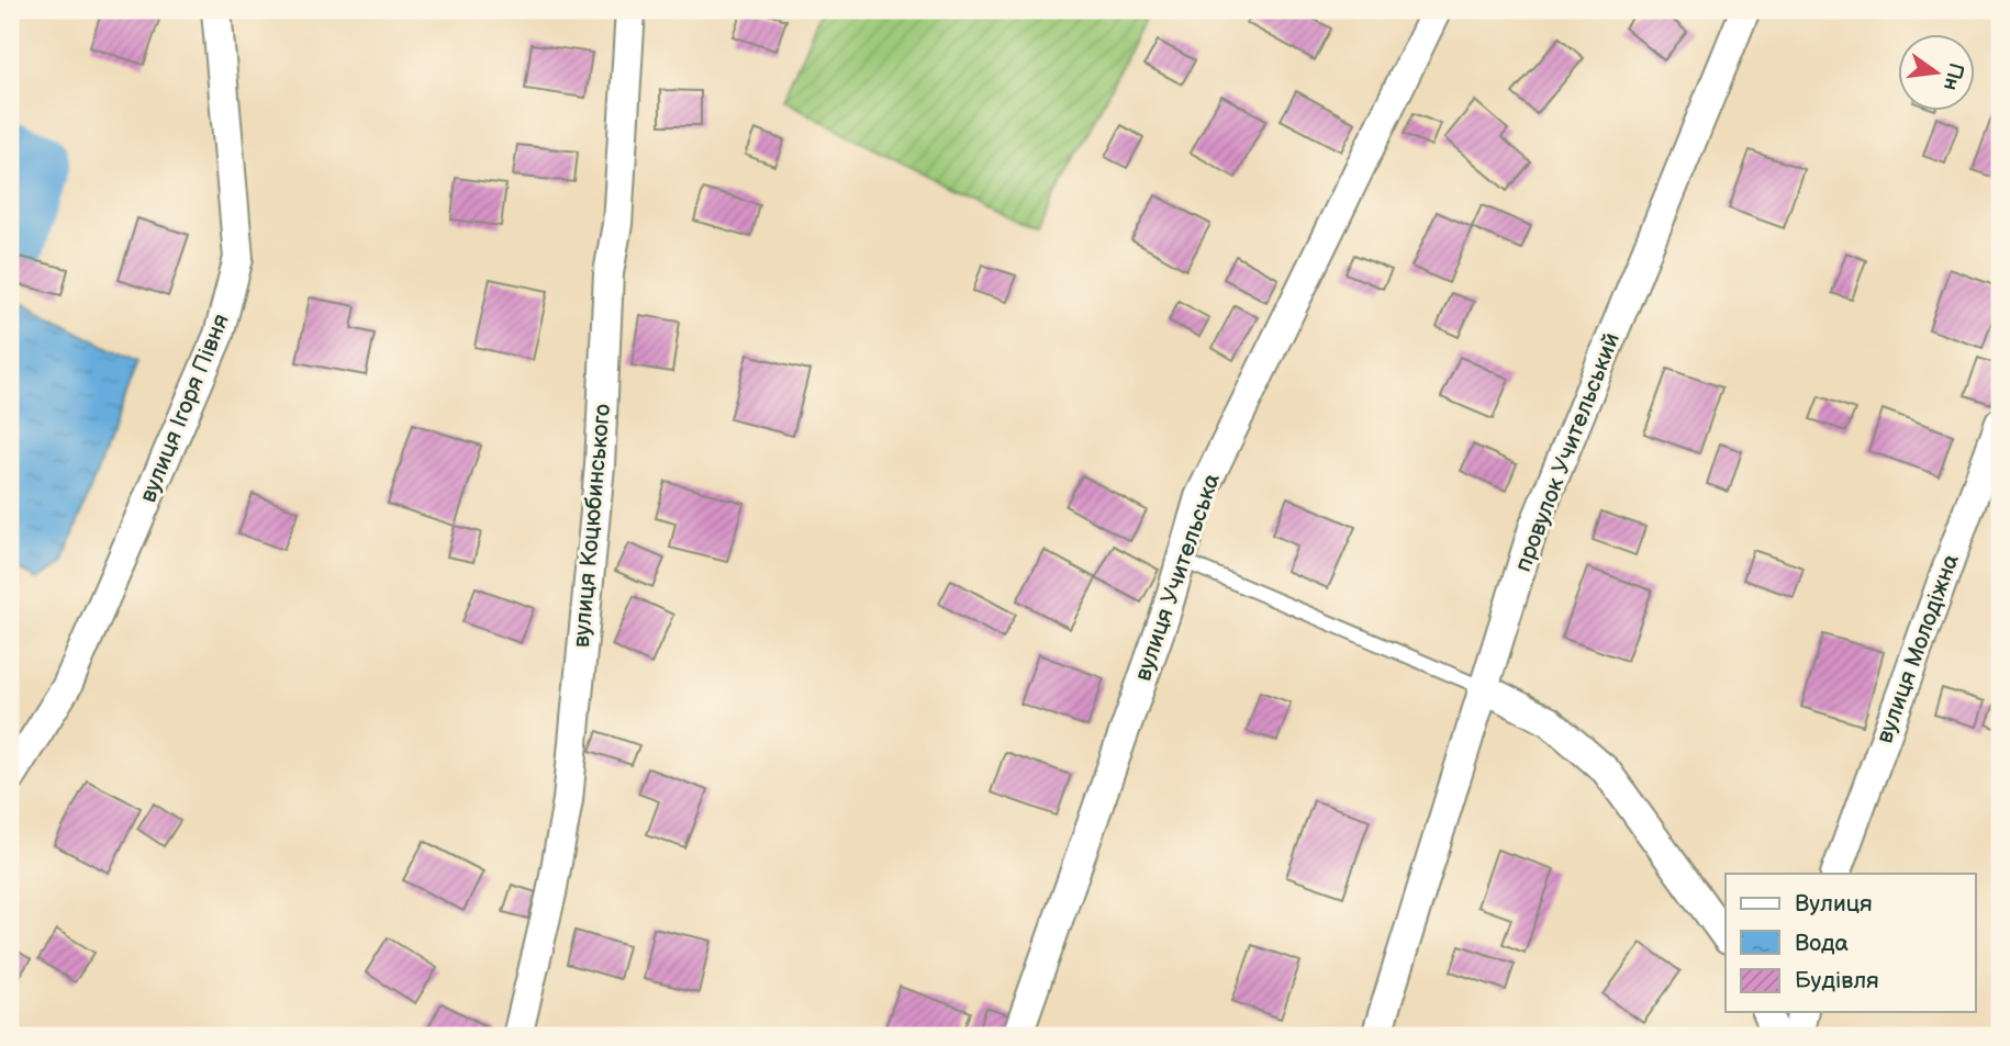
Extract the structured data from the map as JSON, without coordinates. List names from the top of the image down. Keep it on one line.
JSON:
{"streets":{"street":["вулиця Ігоря Півня","провулок Учительський","вулиця Коцюбинського","вулиця Учительська","вулиця Молодіжна"]},"legend":["Вулиця","Вода","Будівля"],"north":"right"}
